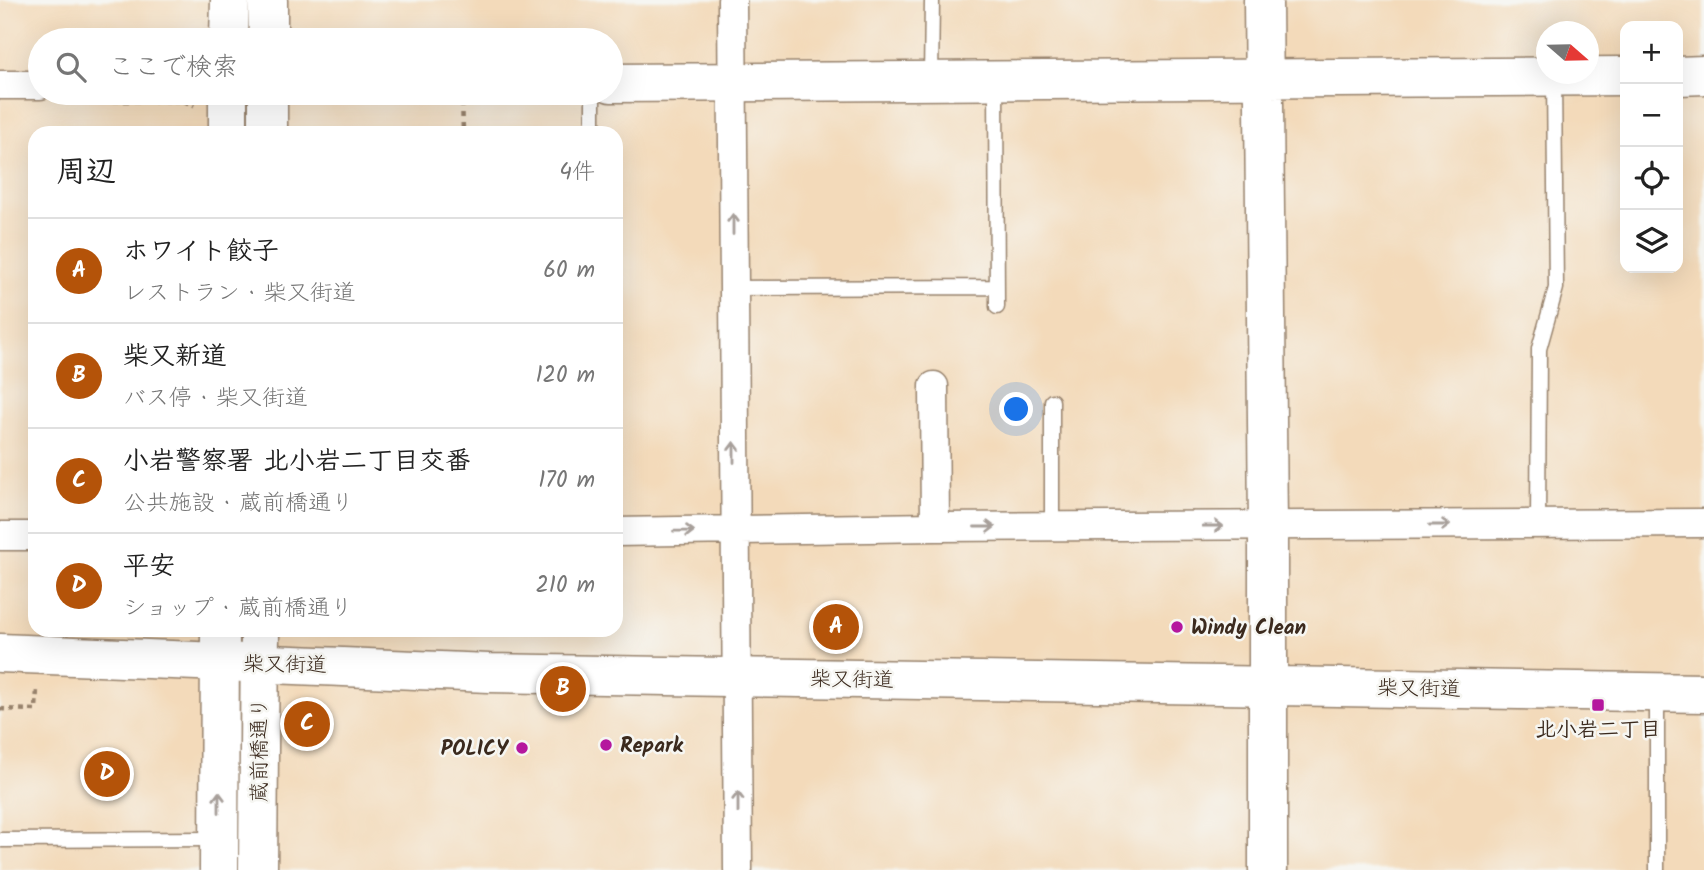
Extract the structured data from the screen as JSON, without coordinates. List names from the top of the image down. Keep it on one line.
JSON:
{"streets":{"main road":["柴又街道","蔵前橋通り"]},"crossings":[["柴又街道","蔵前橋通り"]],"places":{"other":["Windy Clean","Repark","POLICY"],"transit":["北小岩二丁目"]},"north":"right","page":{"map_buttons":["+","−"],"search":"ここで検索","heading":["周辺","4件"],"list":[{"mark":"A","name":"ホワイト餃子","note":"レストラン · 柴又街道","value":"60 m"},{"mark":"B","name":"柴又新道","note":"バス停 · 柴又街道","value":"120 m"},{"mark":"C","name":"小岩警察署 北小岩二丁目交番","note":"公共施設 · 蔵前橋通り","value":"170 m"},{"mark":"D","name":"平安","note":"ショップ · 蔵前橋通り","value":"210 m"}],"pins":["A","B","C","D"]}}
